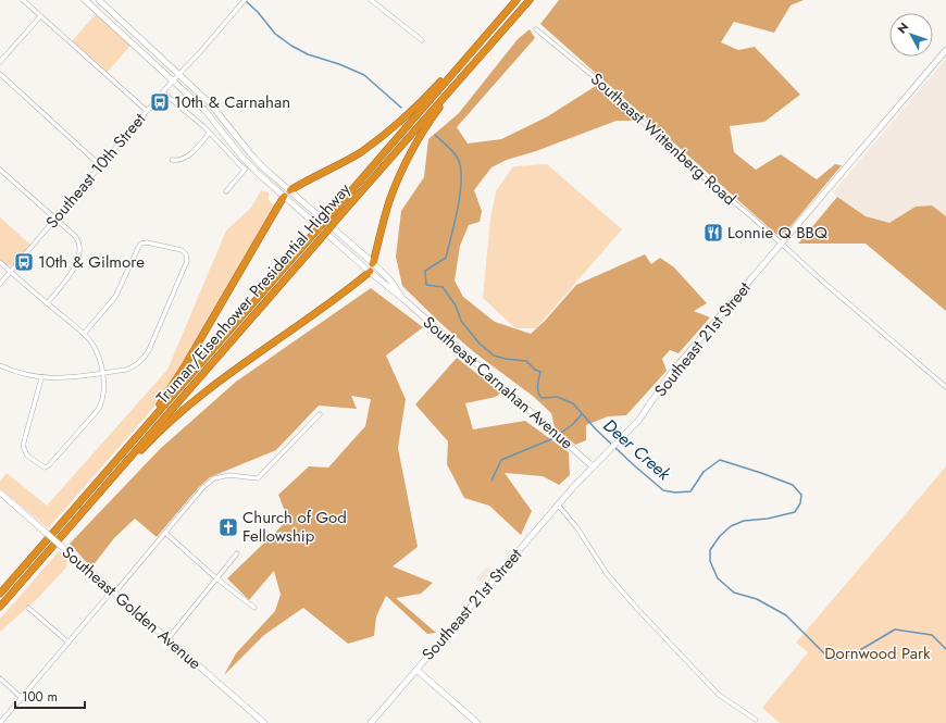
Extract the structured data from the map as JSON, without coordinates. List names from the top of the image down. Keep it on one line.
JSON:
{"streets":{"highway":["Truman/Eisenhower Presidential Highway"],"street":["Southeast Wittenberg Road","Southeast 10th Street","Southeast 21st Street","Southeast Carnahan Avenue","Southeast Golden Avenue"]},"crossings":[["Southeast Wittenberg Road","Southeast 21st Street"],["Southeast 10th Street","Southeast Carnahan Avenue"],["Southeast 21st Street","Southeast Carnahan Avenue"]],"water":["Deer Creek"],"parks":["Dornwood Park"],"places":{"bus stop":["10th & Carnahan","10th & Gilmore"],"restaurant":["Lonnie Q BBQ"],"church":["Church of God Fellowship"]},"scale_bar":"100 m","north":"top left"}
